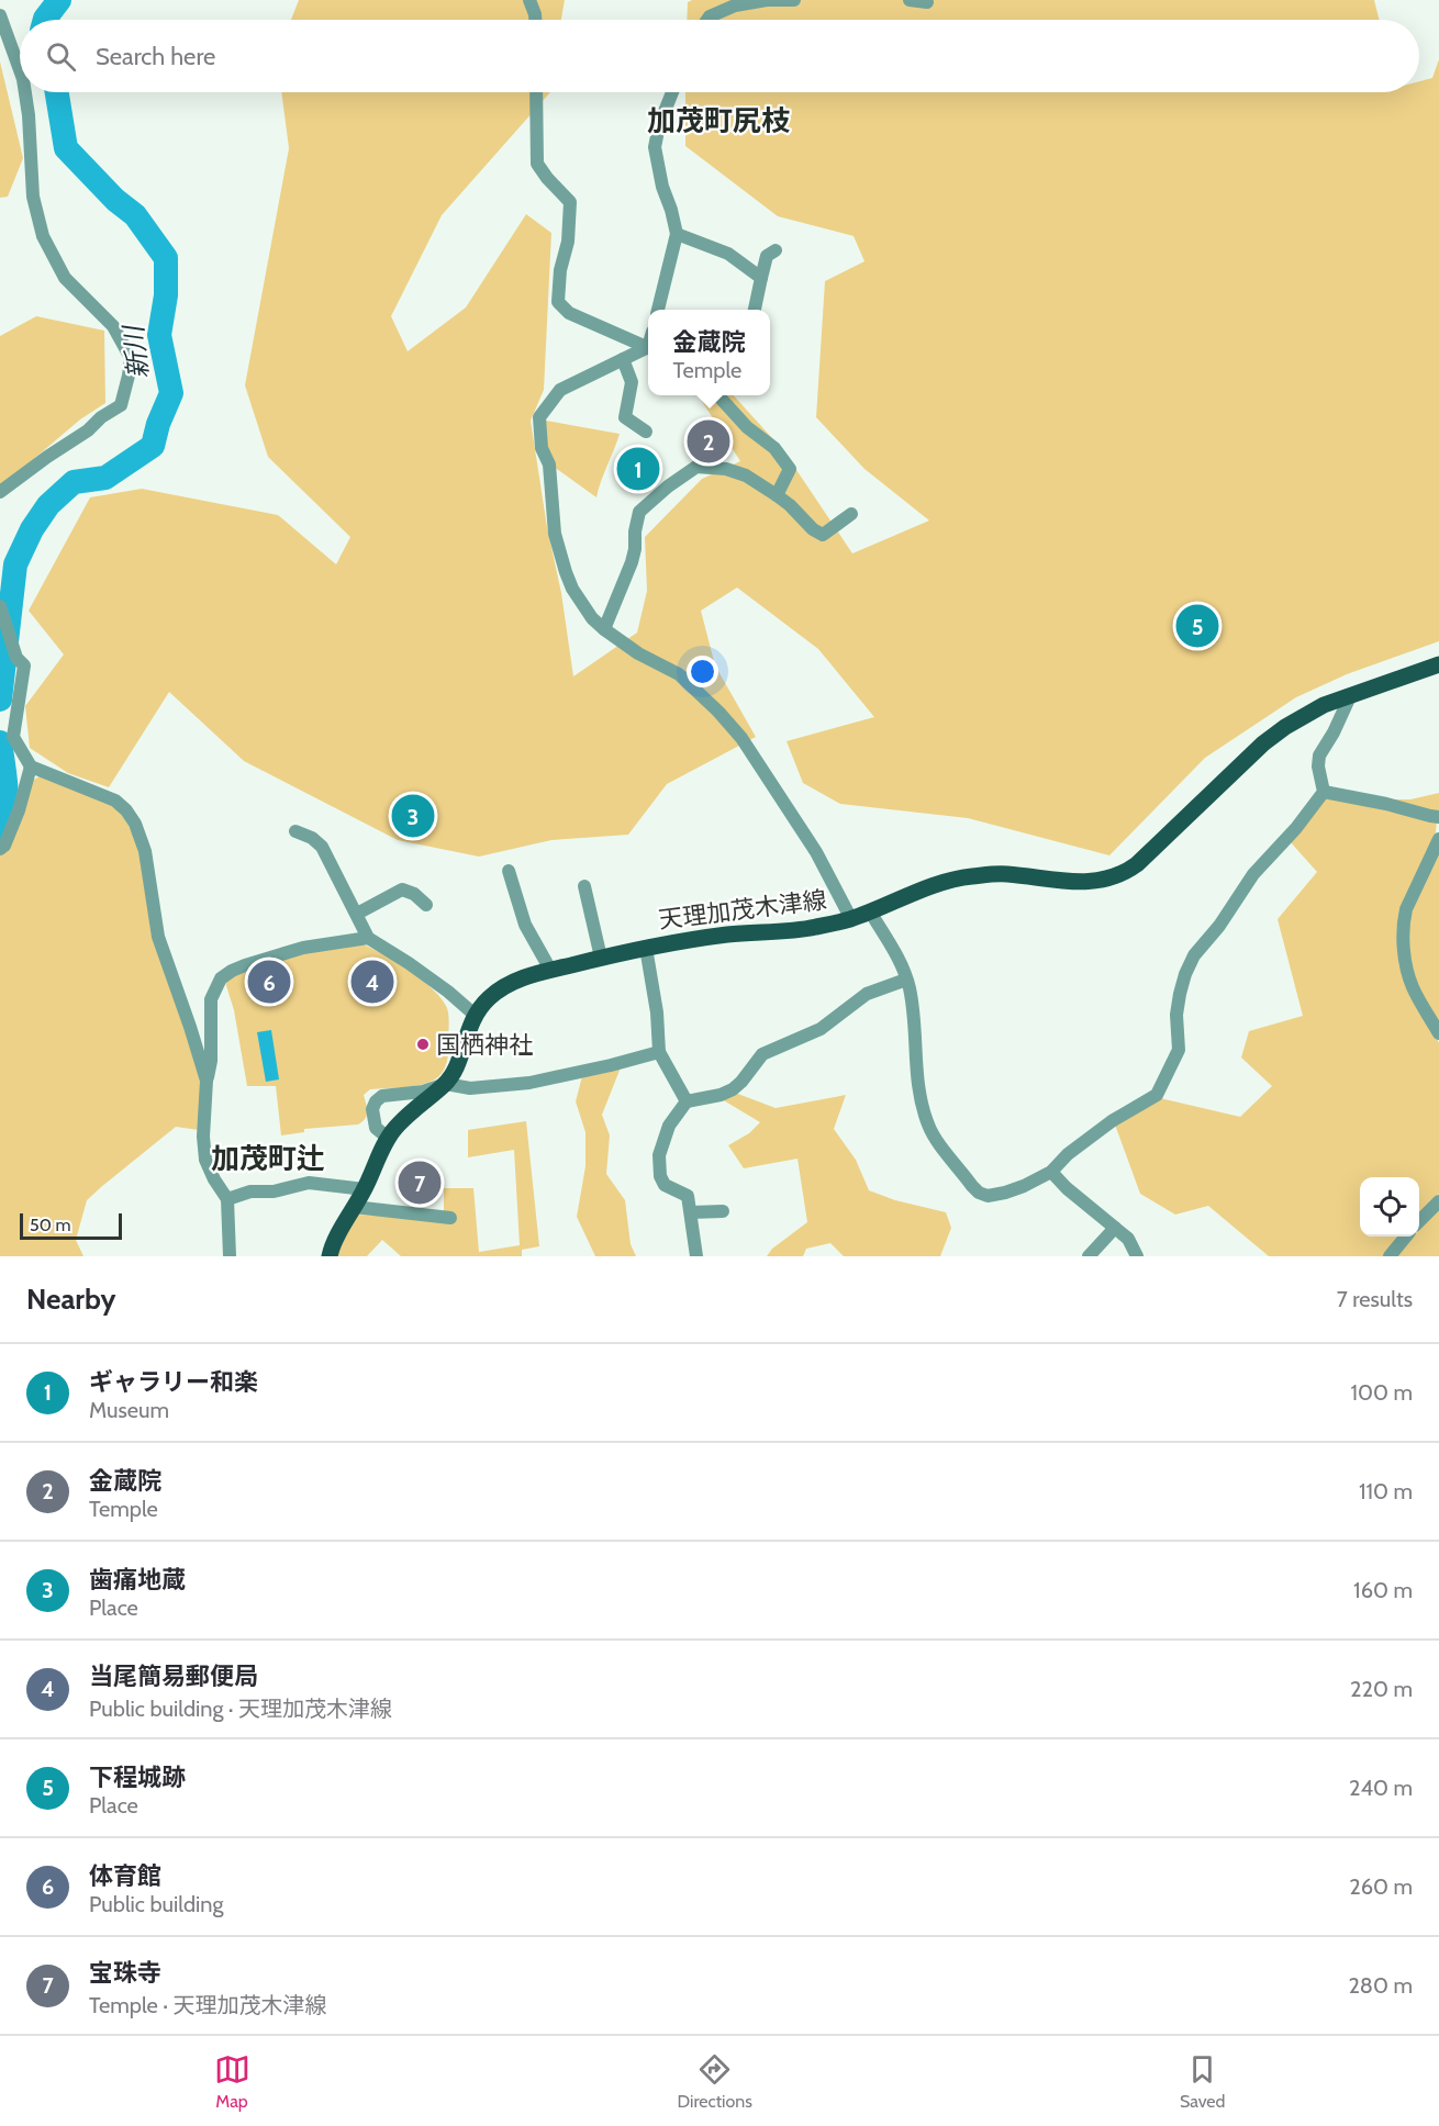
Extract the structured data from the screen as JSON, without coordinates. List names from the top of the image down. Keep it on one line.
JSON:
{"streets":{"main road":["天理加茂木津線"]},"districts":["加茂町尻枝","加茂町辻"],"water":["新川"],"places":["国栖神社"],"scale_bar":"50 m","page":{"search":"Search here","popup":["金蔵院","Temple"],"pins":["2","1","5","3","4","6","7"],"scale":"50 m","heading":["Nearby","7 results"],"list":[{"mark":"1","name":"ギャラリー和楽","note":"Museum","value":"100 m"},{"mark":"2","name":"金蔵院","note":"Temple","value":"110 m"},{"mark":"3","name":"歯痛地蔵","note":"Place","value":"160 m"},{"mark":"4","name":"当尾簡易郵便局","note":"Public building · 天理加茂木津線","value":"220 m"},{"mark":"5","name":"下程城跡","note":"Place","value":"240 m"},{"mark":"6","name":"体育館","note":"Public building","value":"260 m"},{"mark":"7","name":"宝珠寺","note":"Temple · 天理加茂木津線","value":"280 m"}],"nav":["Map","Directions","Saved"]}}
